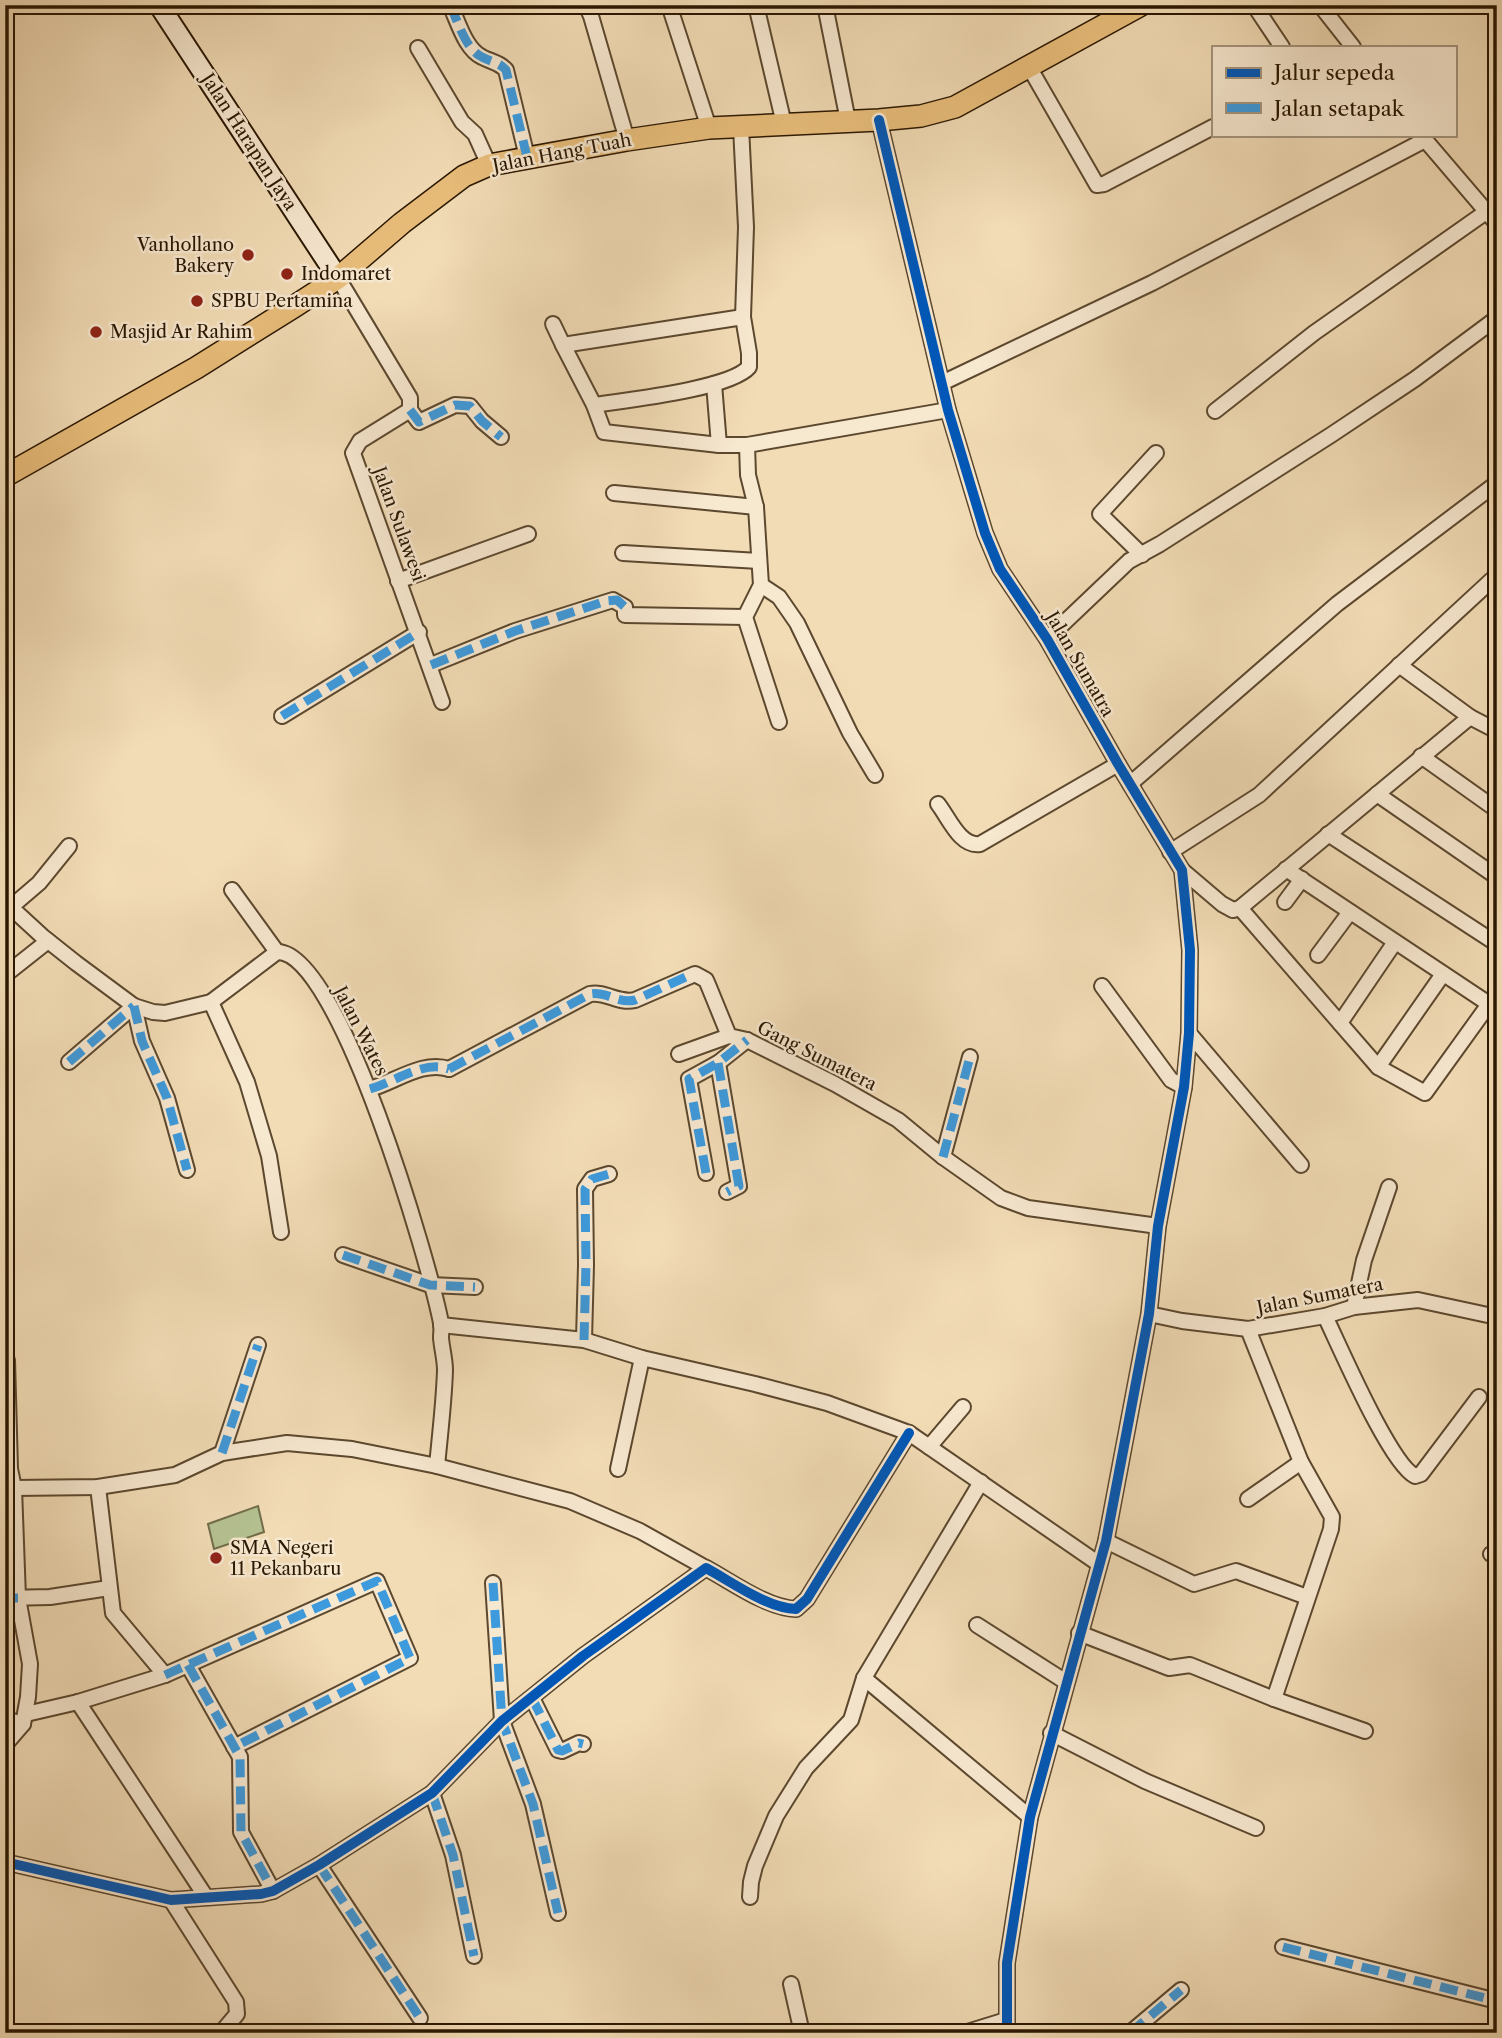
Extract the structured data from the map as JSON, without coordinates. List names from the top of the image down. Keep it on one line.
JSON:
{"streets":{"main road":["Jalan Hang Tuah"],"street":["Jalan Harapan Jaya","Jalan Sulawesi","Jalan Sumatra","Jalan Wates","Gang Sumatera","Jalan Sumatera"]},"crossings":[["Jalan Harapan Jaya","Jalan Hang Tuah"],["Jalan Hang Tuah","Jalan Sumatra"],["Jalan Sumatra","Gang Sumatera"],["Jalan Sumatra","Jalan Sumatera"],["Jalan Wates","Gang Sumatera"]],"places":["Vanhollano Bakery","Indomaret","SPBU Pertamina","Masjid Ar Rahim","SMA Negeri 11 Pekanbaru"],"legend":["Jalur sepeda","Jalan setapak"]}
